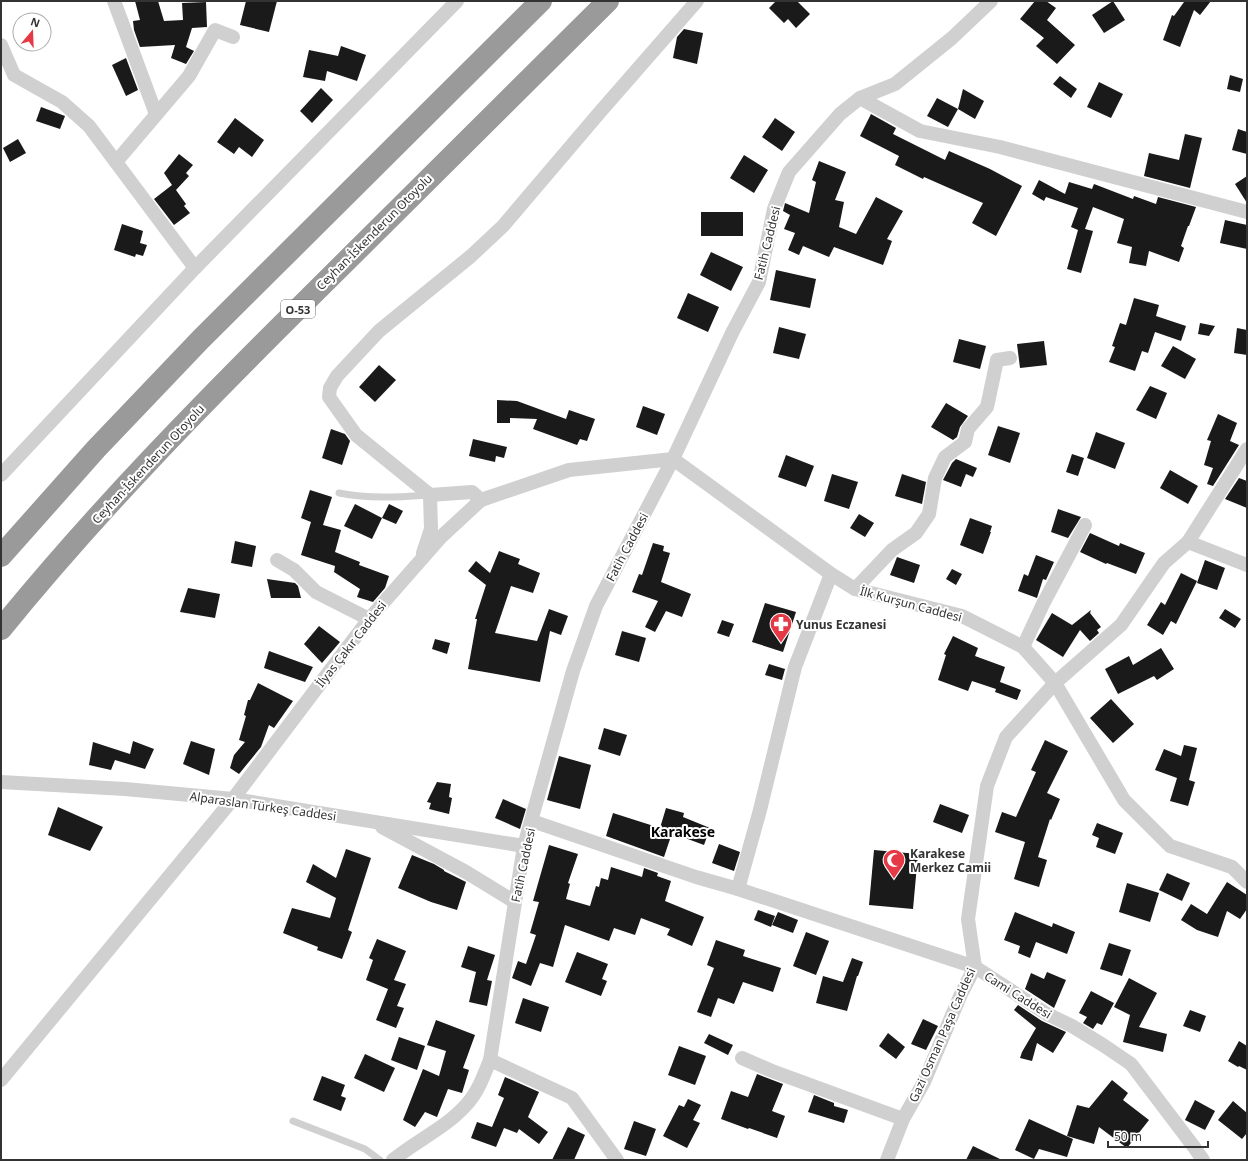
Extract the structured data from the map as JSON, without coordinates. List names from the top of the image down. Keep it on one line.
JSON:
{"streets":{"highway":["Ceyhan-İskenderun Otoyolu","O-53"],"street":["Fatih Caddesi","İlk Kurşun Caddesi","İlyas Çakır Caddesi","Alparaslan Türkeş Caddesi","Cami Caddesi","Gazi Osman Paşa Caddesi"]},"crossings":[["Fatih Caddesi","İlk Kurşun Caddesi"],["Fatih Caddesi","Alparaslan Türkeş Caddesi"],["Fatih Caddesi","Cami Caddesi"],["İlk Kurşun Caddesi","Gazi Osman Paşa Caddesi"],["İlyas Çakır Caddesi","Alparaslan Türkeş Caddesi"],["Cami Caddesi","Gazi Osman Paşa Caddesi"]],"districts":["Karakese"],"places":{"pharmacy":["Yunus Eczanesi"],"mosque":["Karakese Merkez Camii"]},"scale_bar":"50 m","north":"top"}
